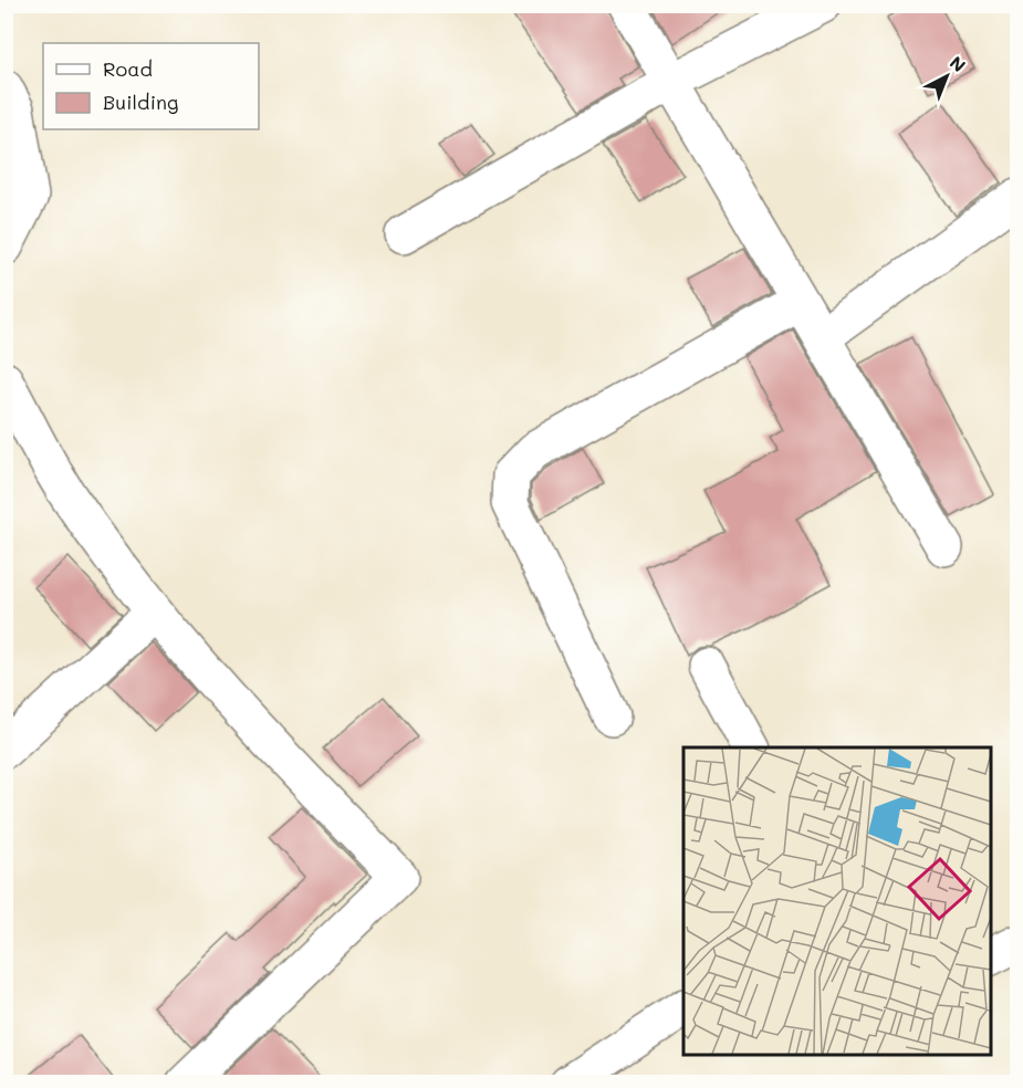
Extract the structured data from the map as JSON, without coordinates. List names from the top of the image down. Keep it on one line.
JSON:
{"legend":["Road","Building"],"north":"top right"}
